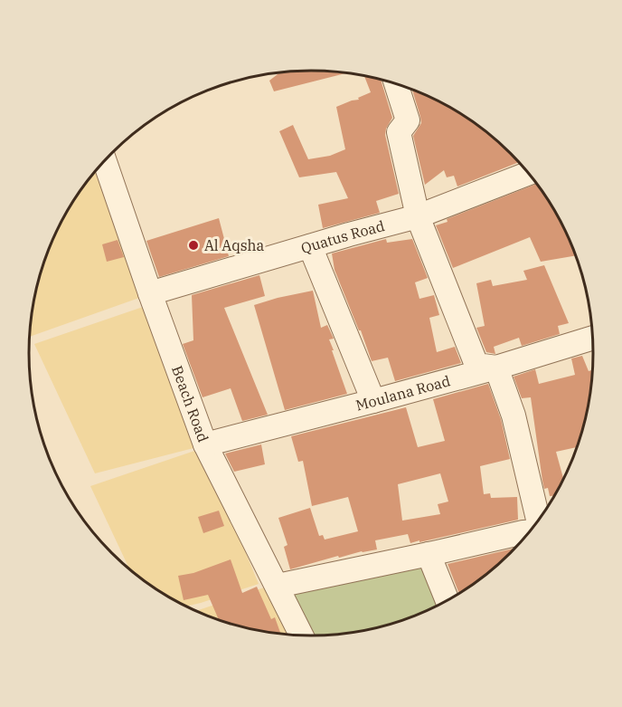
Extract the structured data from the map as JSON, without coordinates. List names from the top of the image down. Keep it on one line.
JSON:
{"streets":{"street":["Quatus Road","Moulana Road","Beach Road"]},"crossings":[["Quatus Road","Beach Road"],["Moulana Road","Beach Road"]],"places":["Al Aqsha"]}
